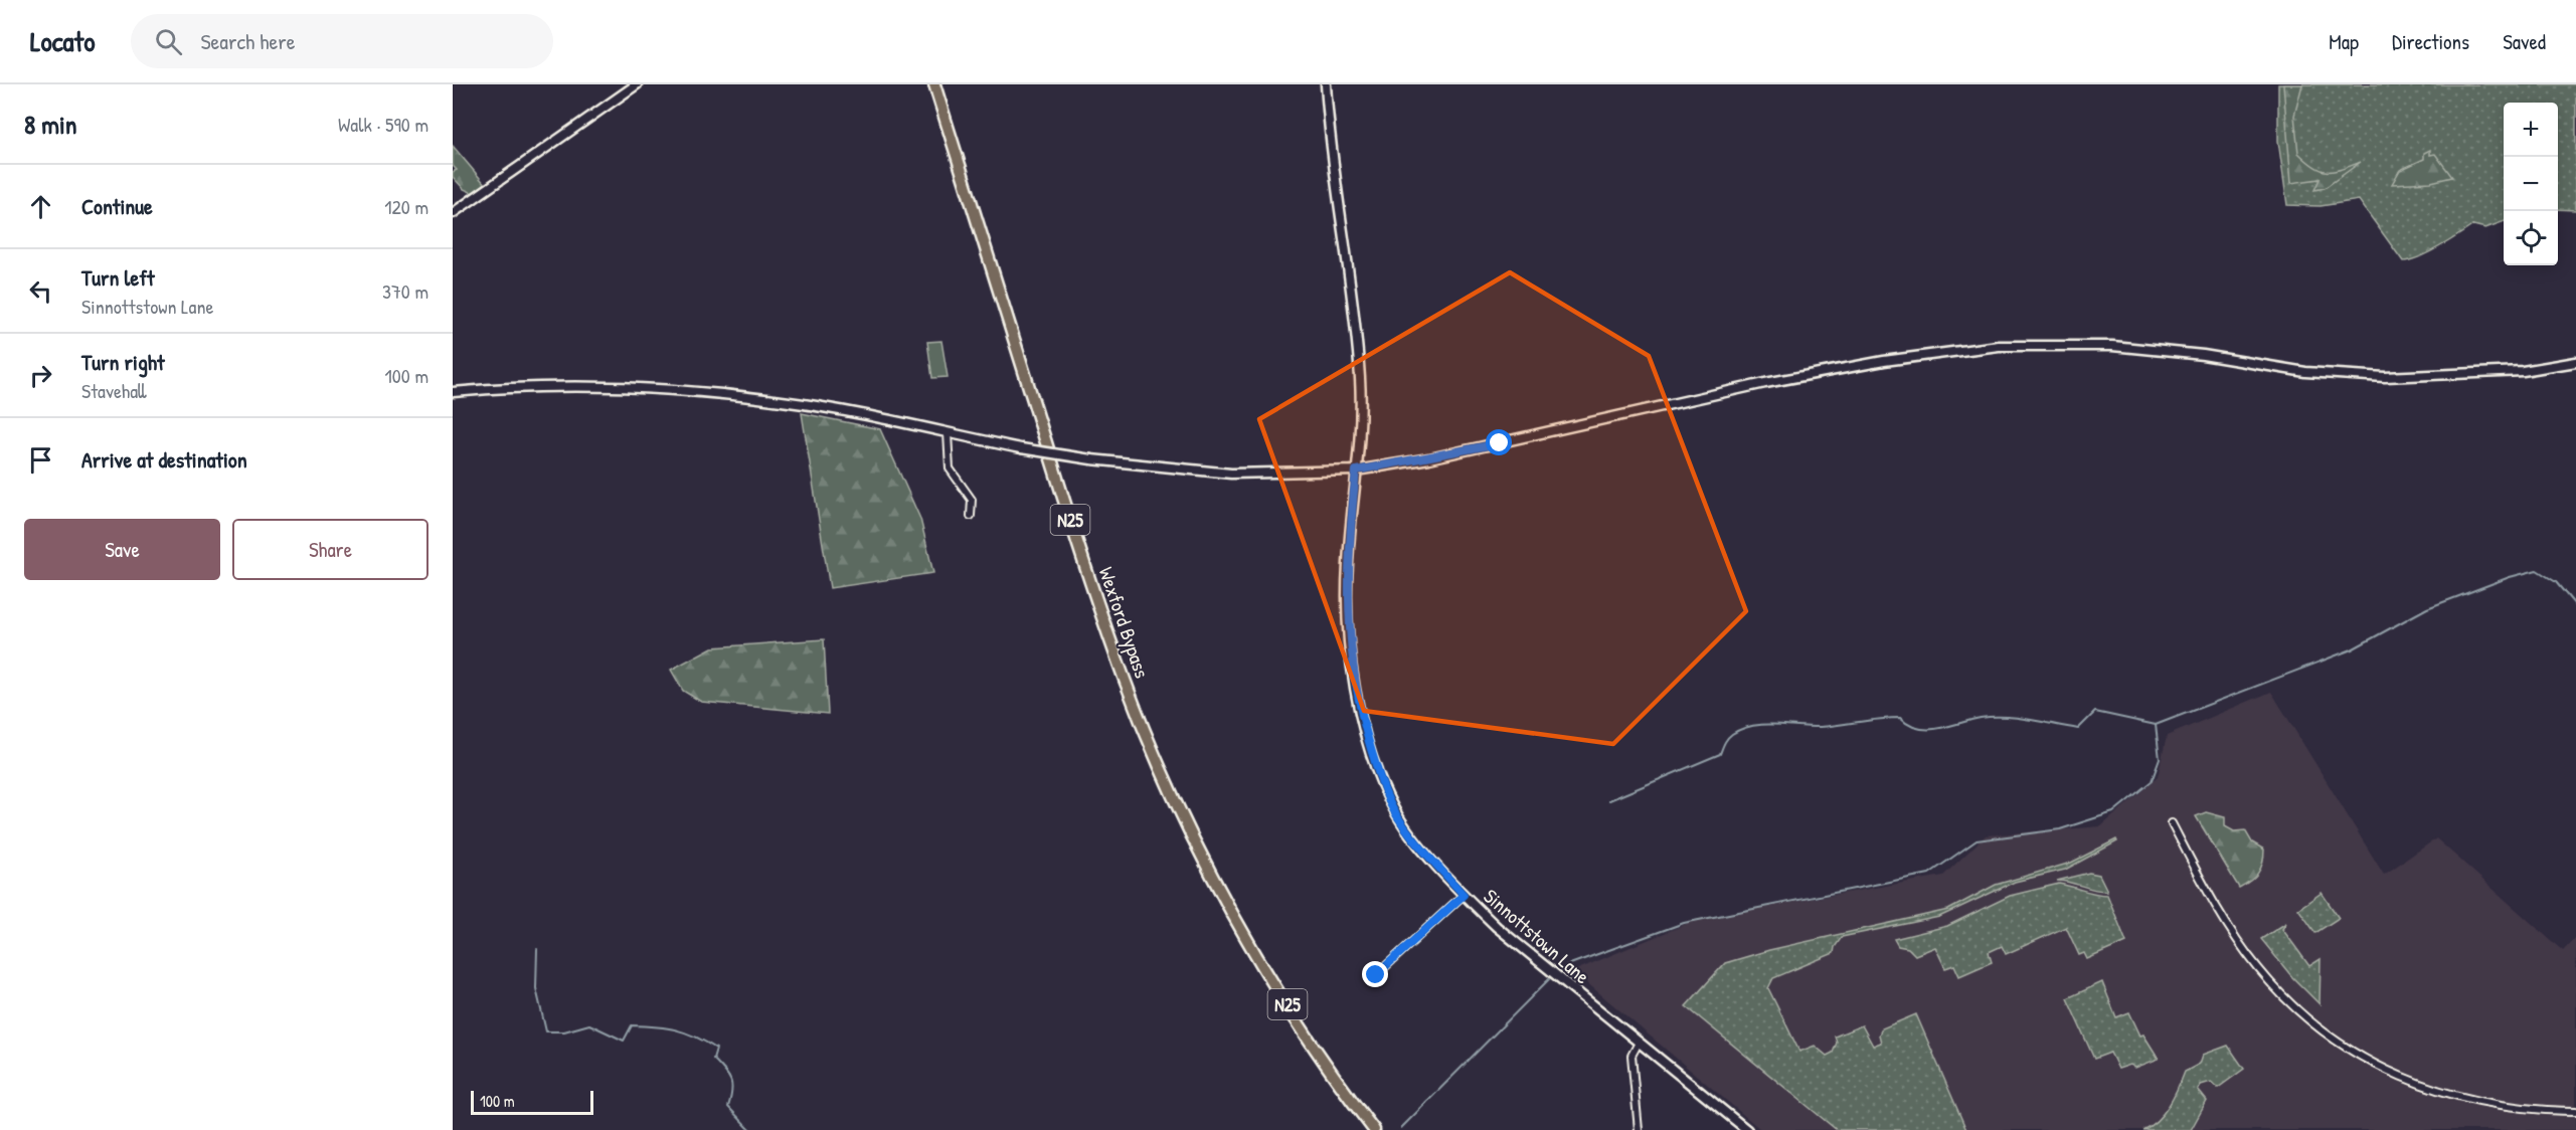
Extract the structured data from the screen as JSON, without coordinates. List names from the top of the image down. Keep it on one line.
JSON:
{"streets":{"highway":["N25","Wexford Bypass"],"street":["Sinnottstown Lane"]},"scale_bar":"100 m","page":{"header":"Locato","search":"Search here","nav":["Map","Directions","Saved"],"heading":["8 min","Walk · 590 m"],"map_buttons":["+","−"],"list":[["Continue","120 m"],["Turn left","Sinnottstown Lane","370 m"],["Turn right","Stavehall","100 m"],"Arrive at destination"],"buttons":["Save","Share"],"scale":"100 m"}}
